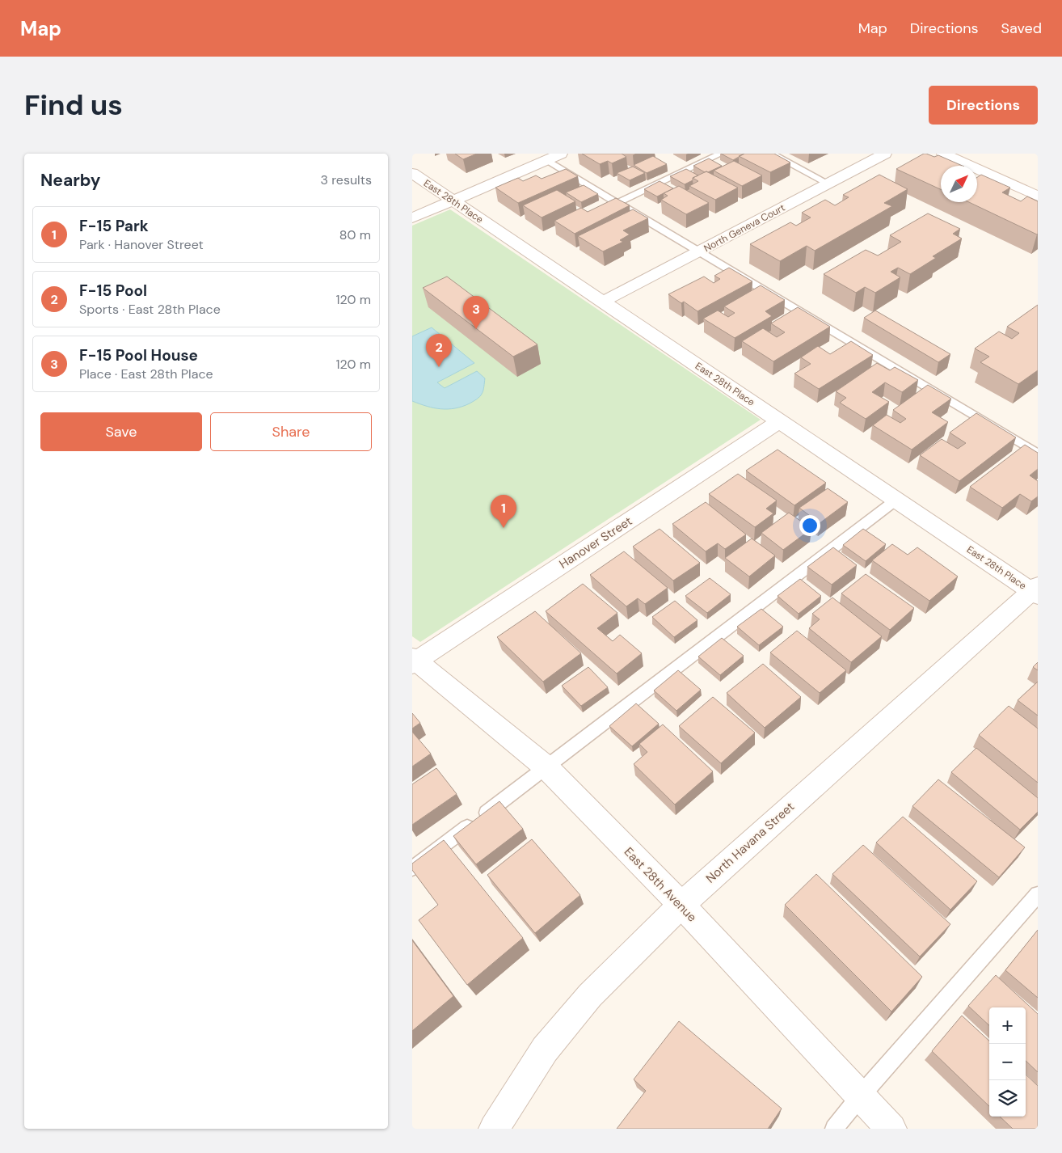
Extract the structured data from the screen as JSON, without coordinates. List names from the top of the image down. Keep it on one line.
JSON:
{"streets":{"street":["East 28th Place","North Geneva Court","Hanover Street","North Havana Street","East 28th Avenue"]},"crossings":[["East 28th Place","North Geneva Court"],["East 28th Place","Hanover Street"],["East 28th Place","North Havana Street"],["Hanover Street","East 28th Avenue"],["North Havana Street","East 28th Avenue"]],"north":"top right","page":{"header":"Map","nav":["Map","Directions","Saved"],"buttons":["Directions",["Save","Share"]],"title":"Find us","heading":["Nearby","3 results"],"list":[{"mark":"1","name":"F-15 Park","note":"Park · Hanover Street","value":"80 m"},{"mark":"2","name":"F-15 Pool","note":"Sports · East 28th Place","value":"120 m"},{"mark":"3","name":"F-15 Pool House","note":"Place · East 28th Place","value":"120 m"}],"pins":["3","2","1"],"map_buttons":["+","−"]}}
